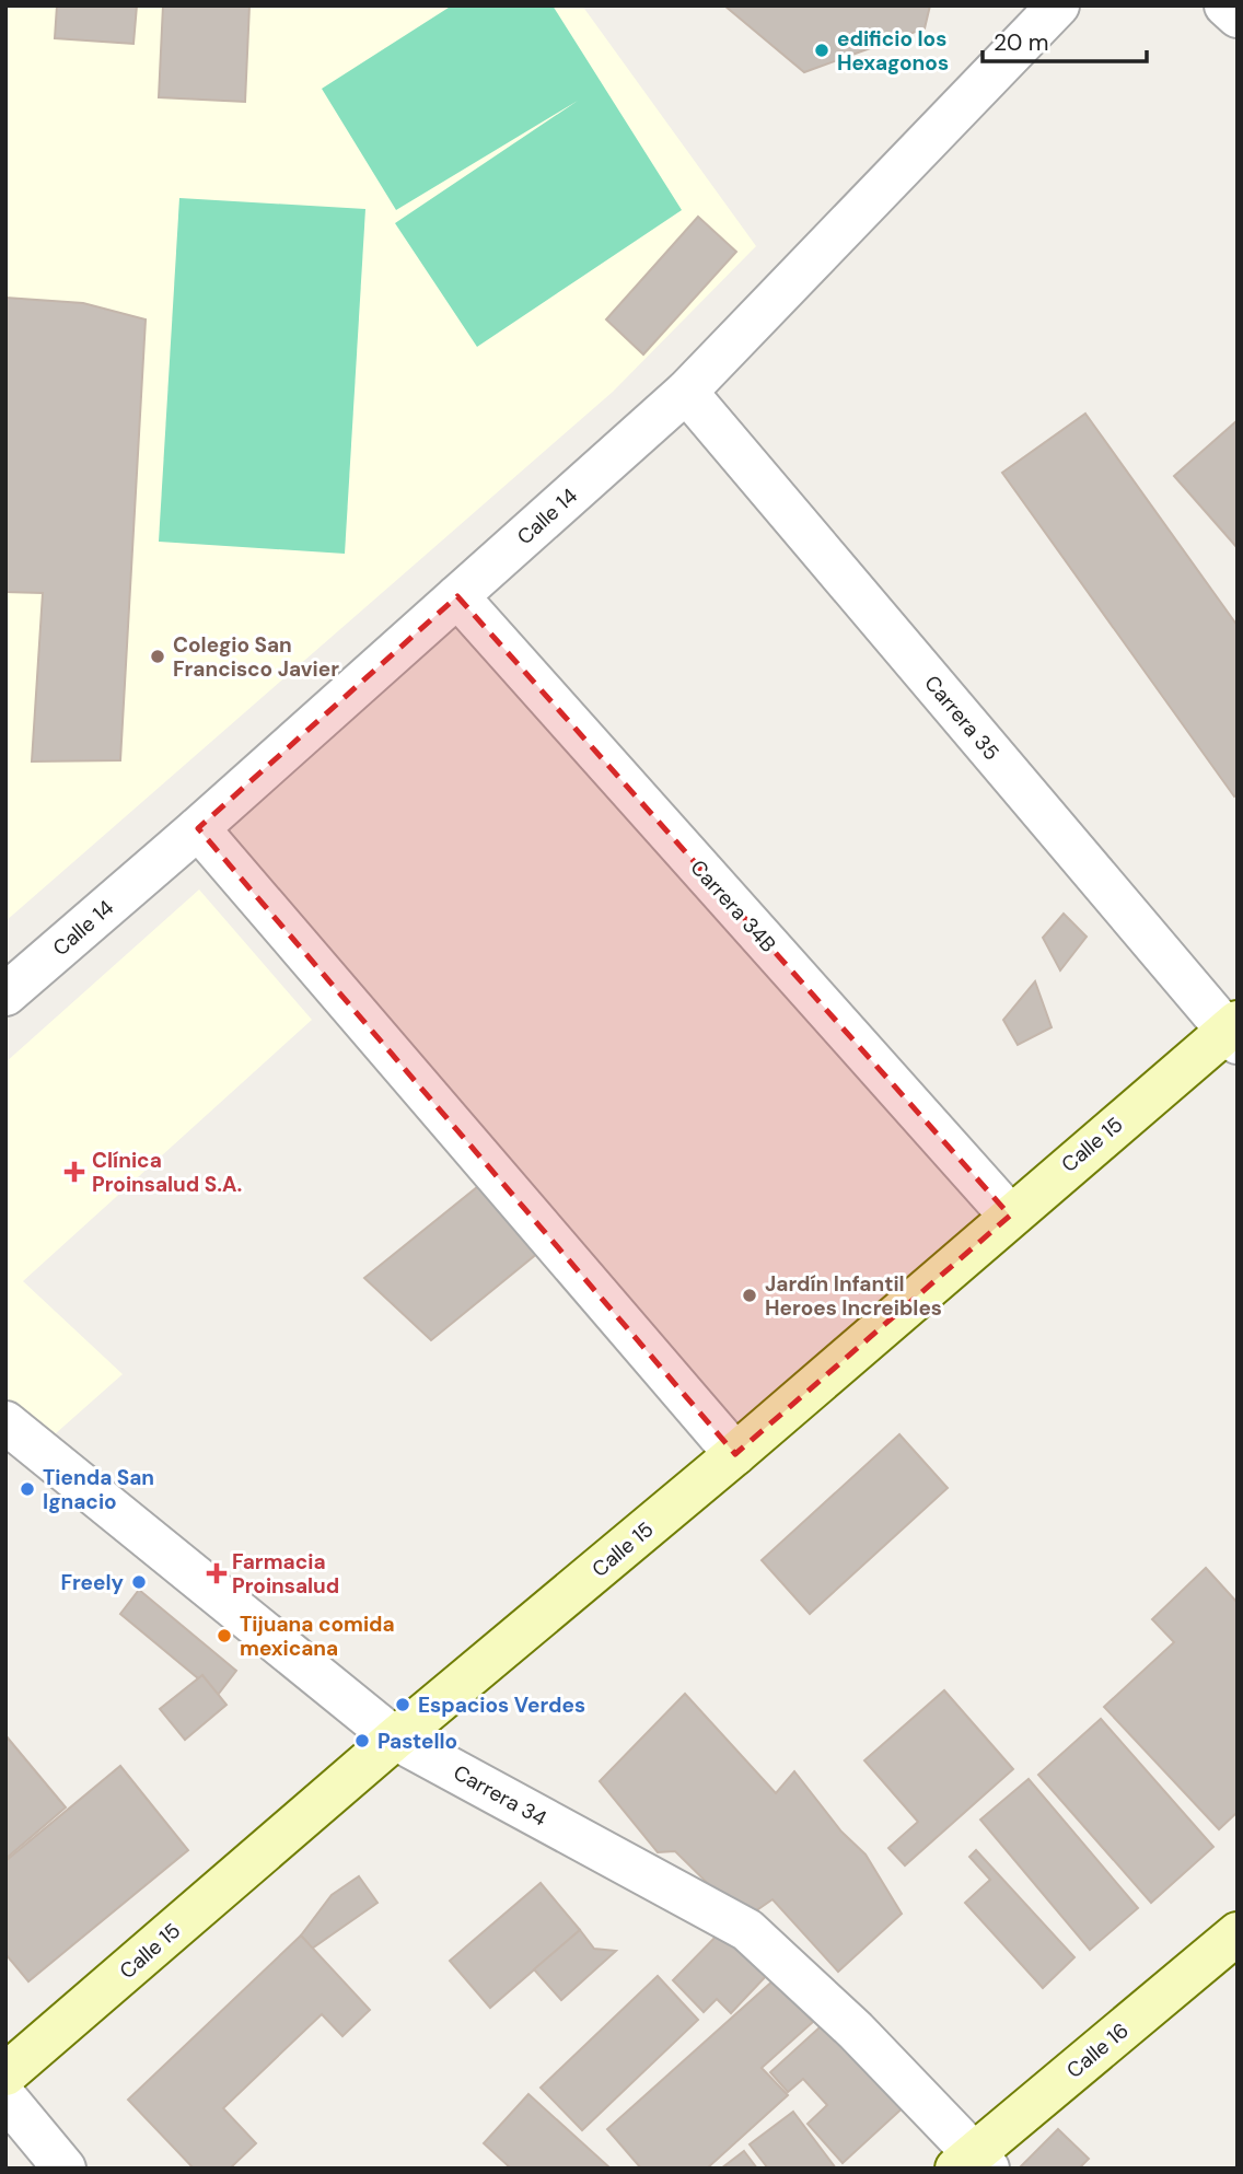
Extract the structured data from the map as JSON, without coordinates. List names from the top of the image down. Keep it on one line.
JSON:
{"streets":{"street":["Calle 14","Carrera 35","Carrera 34B","Calle 15","Carrera 34","Calle 16"]},"crossings":[["Calle 14","Carrera 35"],["Calle 14","Carrera 34B"],["Carrera 35","Calle 15"],["Carrera 34B","Calle 15"],["Calle 15","Carrera 34"],["Carrera 34","Calle 16"]],"places":{"other":["edificio los Hexagonos","Colegio San Francisco Javier","Jardín Infantil Heroes Increibles","Tienda San Ignacio","Freely","Tijuana comida mexicana","Espacios Verdes","Pastello"],"health":["Clínica Proinsalud S.A.","Farmacia Proinsalud"]},"scale_bar":"20 m"}
